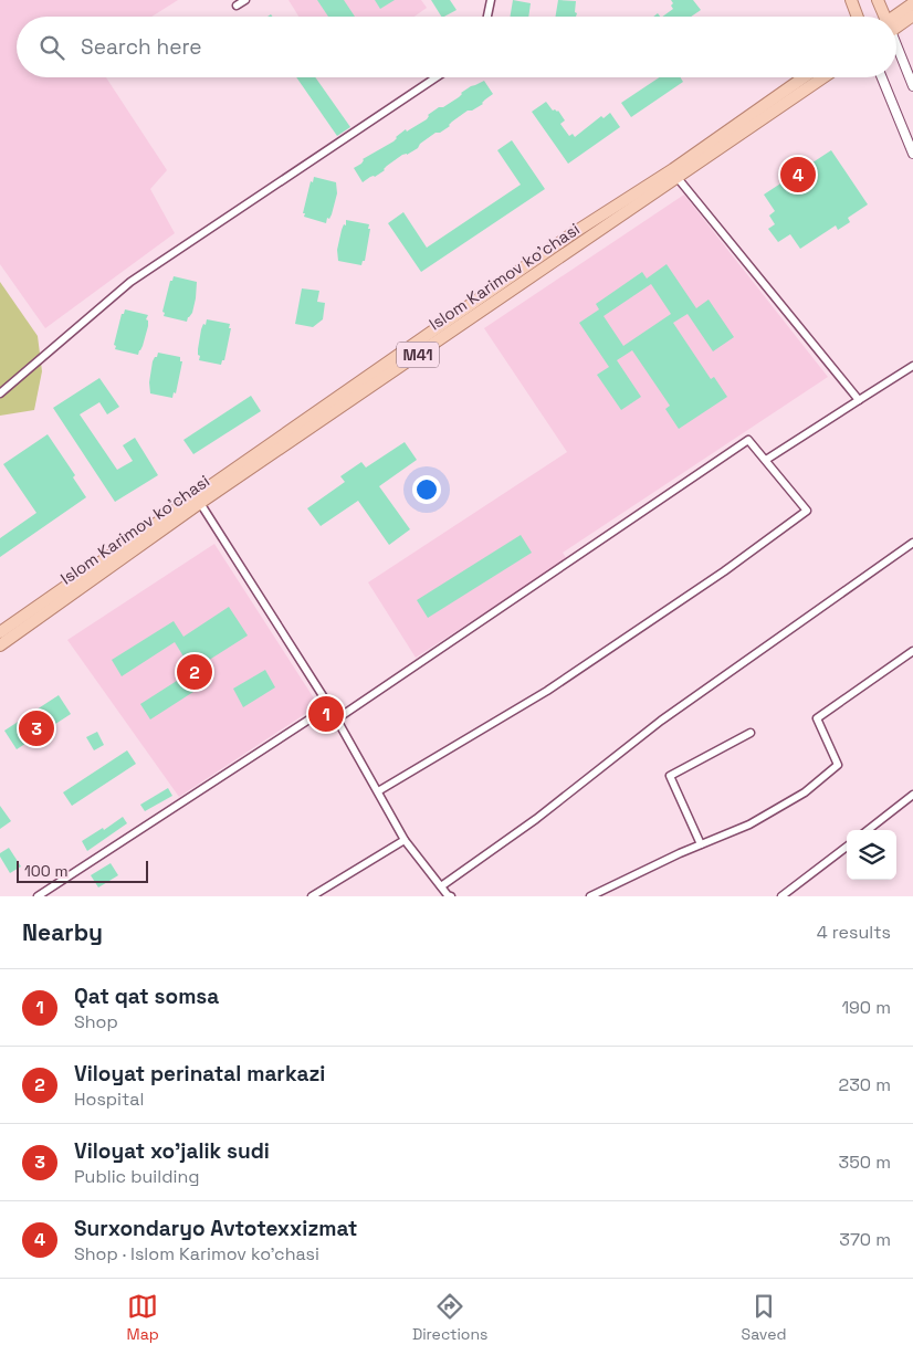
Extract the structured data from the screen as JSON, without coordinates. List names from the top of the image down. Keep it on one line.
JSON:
{"streets":{"main road":["Islom Karimov ko'chasi","M41"]},"scale_bar":"100 m","page":{"search":"Search here","pins":["4","2","1","3"],"scale":"100 m","heading":["Nearby","4 results"],"list":[{"mark":"1","name":"Qat qat somsa","note":"Shop","value":"190 m"},{"mark":"2","name":"Viloyat perinatal markazi","note":"Hospital","value":"230 m"},{"mark":"3","name":"Viloyat xo'jalik sudi","note":"Public building","value":"350 m"},{"mark":"4","name":"Surxondaryo Avtotexxizmat","note":"Shop · Islom Karimov ko'chasi","value":"370 m"}],"nav":["Map","Directions","Saved"]}}
